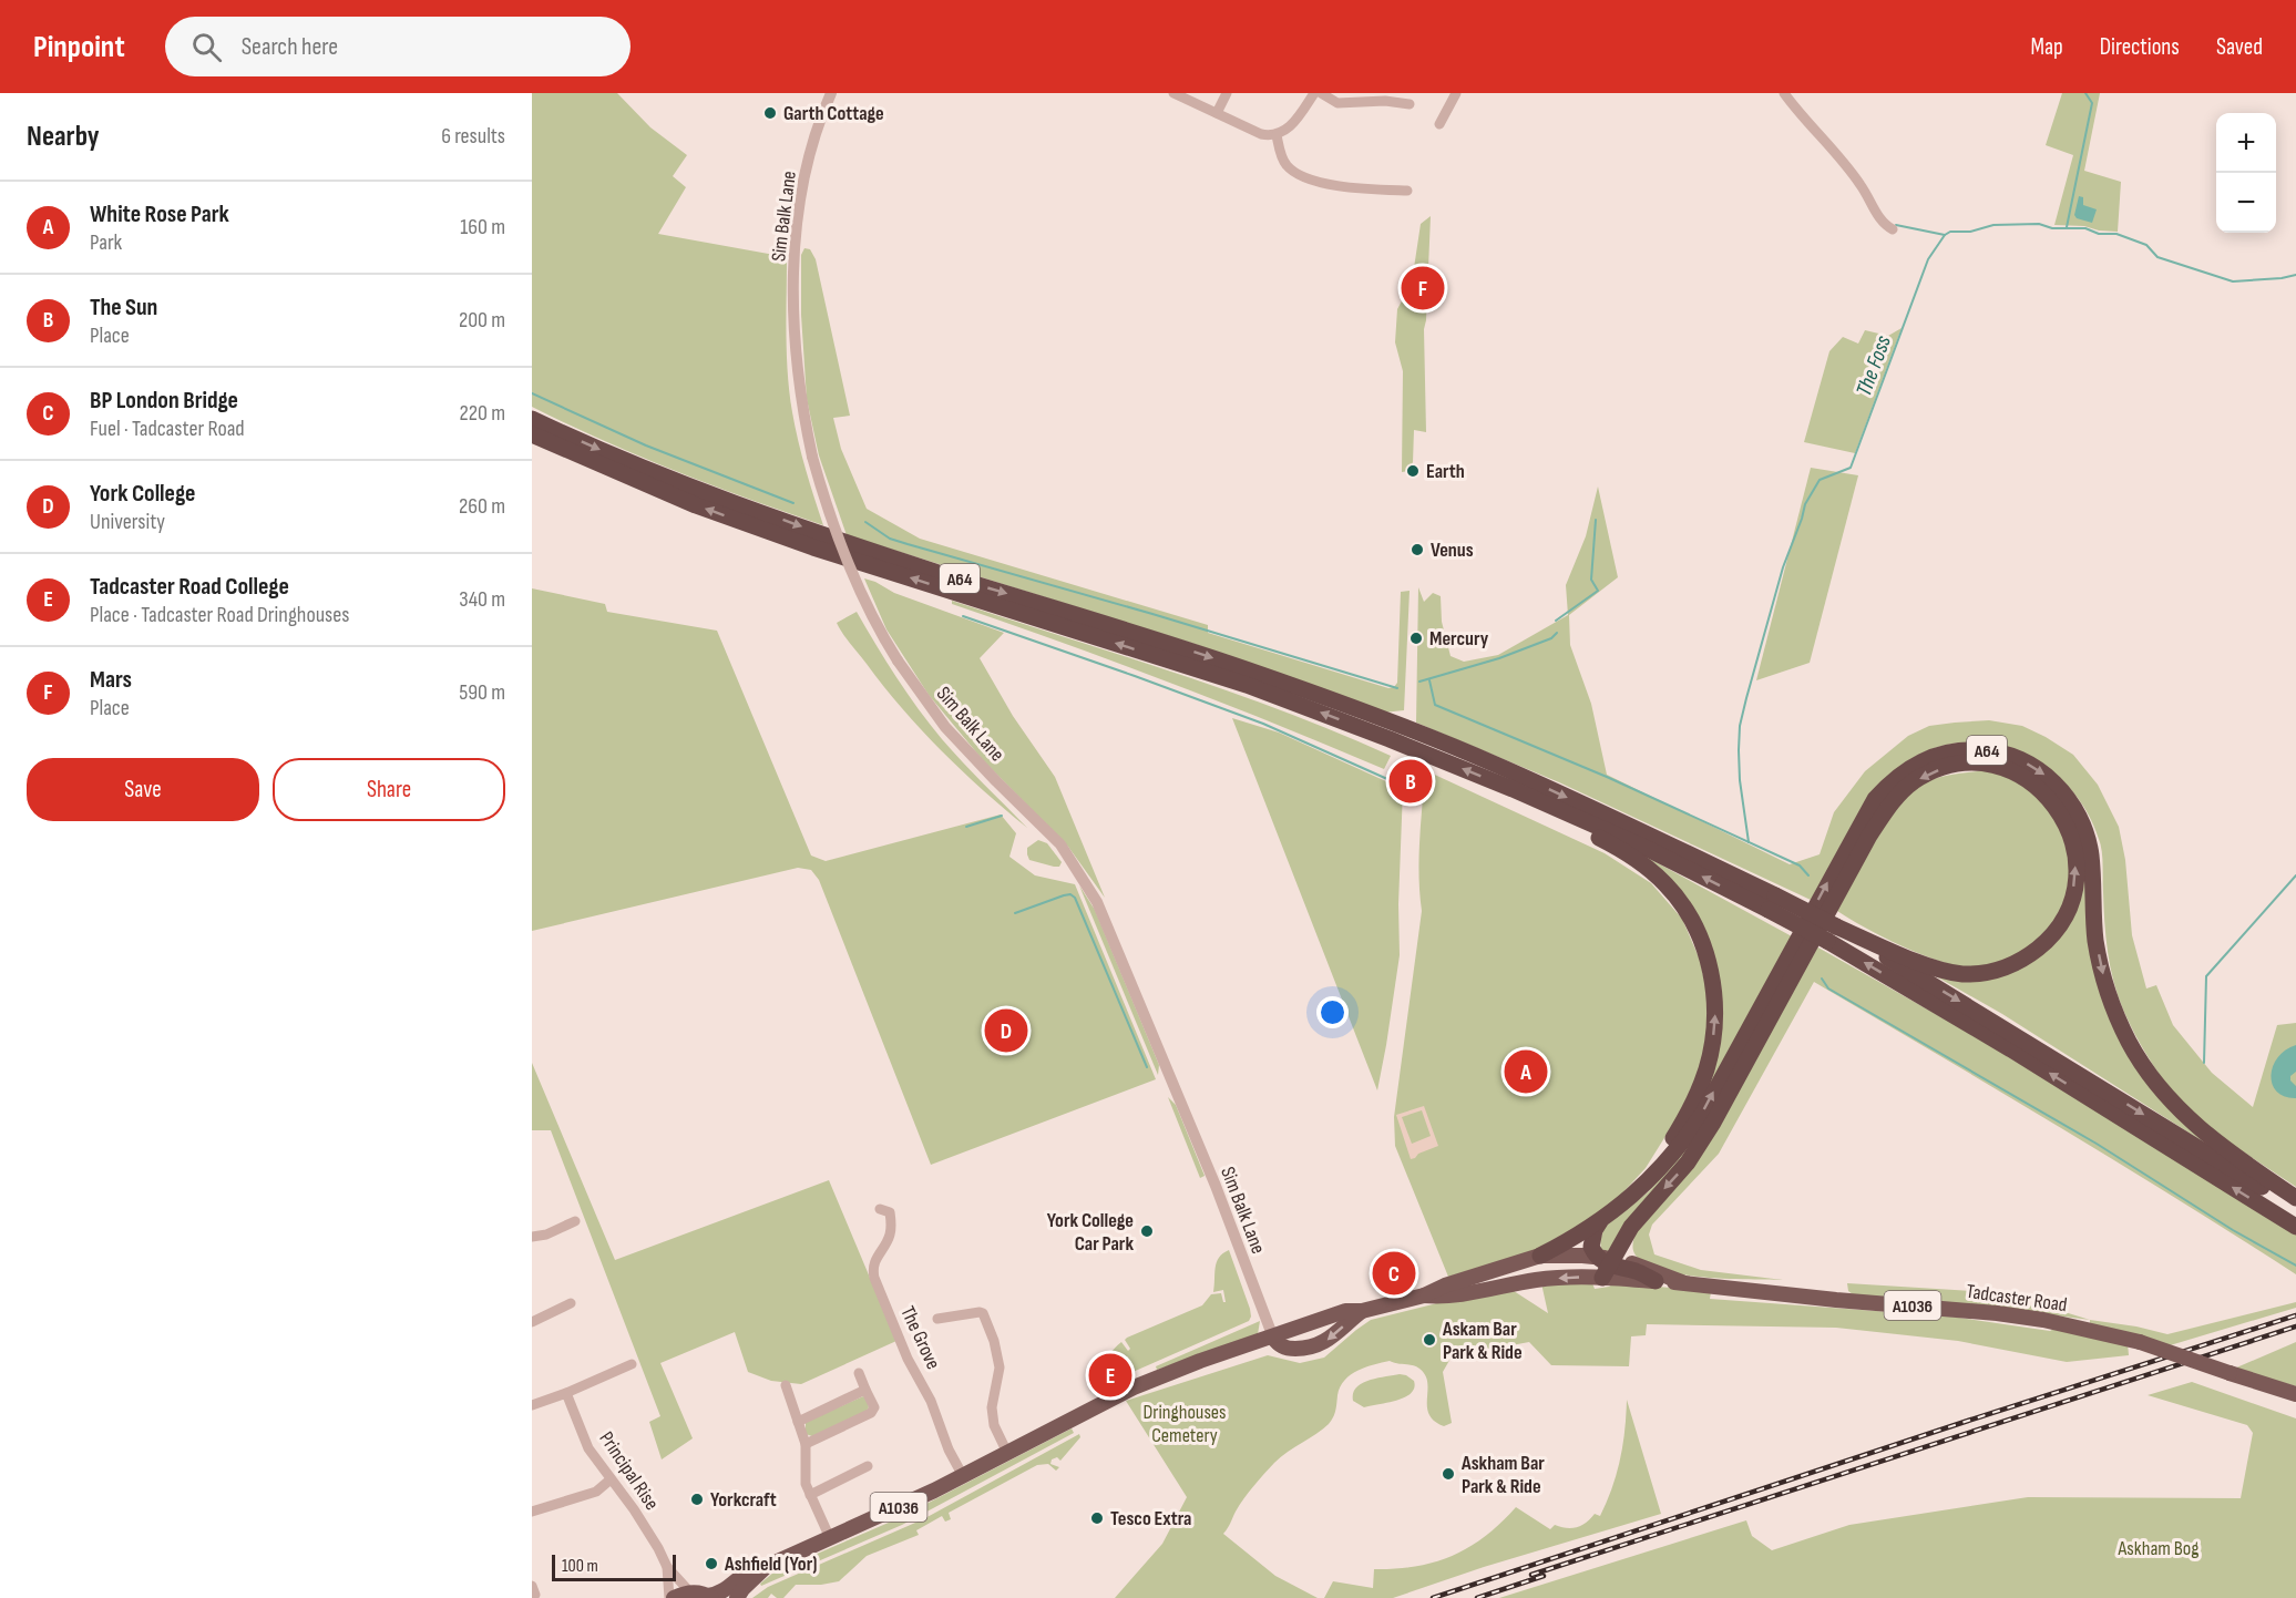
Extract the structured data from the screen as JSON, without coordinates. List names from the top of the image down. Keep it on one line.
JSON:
{"streets":{"highway":["A64"],"main road":["Tadcaster Road","A1036"],"street":["Sim Balk Lane","The Grove","Principal Rise"]},"crossings":[["Sim Balk Lane","Tadcaster Road"],["Sim Balk Lane","A1036"],["A64","Tadcaster Road"],["Tadcaster Road","A1036"],["A1036","The Grove"],["A1036","Principal Rise"]],"water":["The Foss"],"parks":["Dringhouses Cemetery","Askham Bog"],"places":["Garth Cottage","Earth","Venus","Mercury","York College Car Park","Askam Bar Park & Ride","Askham Bar Park & Ride","Yorkcraft","Tesco Extra","Ashfield (Yor)"],"scale_bar":"100 m","page":{"header":"Pinpoint","search":"Search here","nav":["Map","Directions","Saved"],"heading":["Nearby","6 results"],"map_buttons":["+","−"],"list":[{"mark":"A","name":"White Rose Park","note":"Park","value":"160 m"},{"mark":"B","name":"The Sun","note":"Place","value":"200 m"},{"mark":"C","name":"BP London Bridge","note":"Fuel · Tadcaster Road","value":"220 m"},{"mark":"D","name":"York College","note":"University","value":"260 m"},{"mark":"E","name":"Tadcaster Road College","note":"Place · Tadcaster Road Dringhouses","value":"340 m"},{"mark":"F","name":"Mars","note":"Place","value":"590 m"}],"pins":["F","B","D","A","C","E"],"buttons":["Save","Share"],"scale":"100 m"}}
